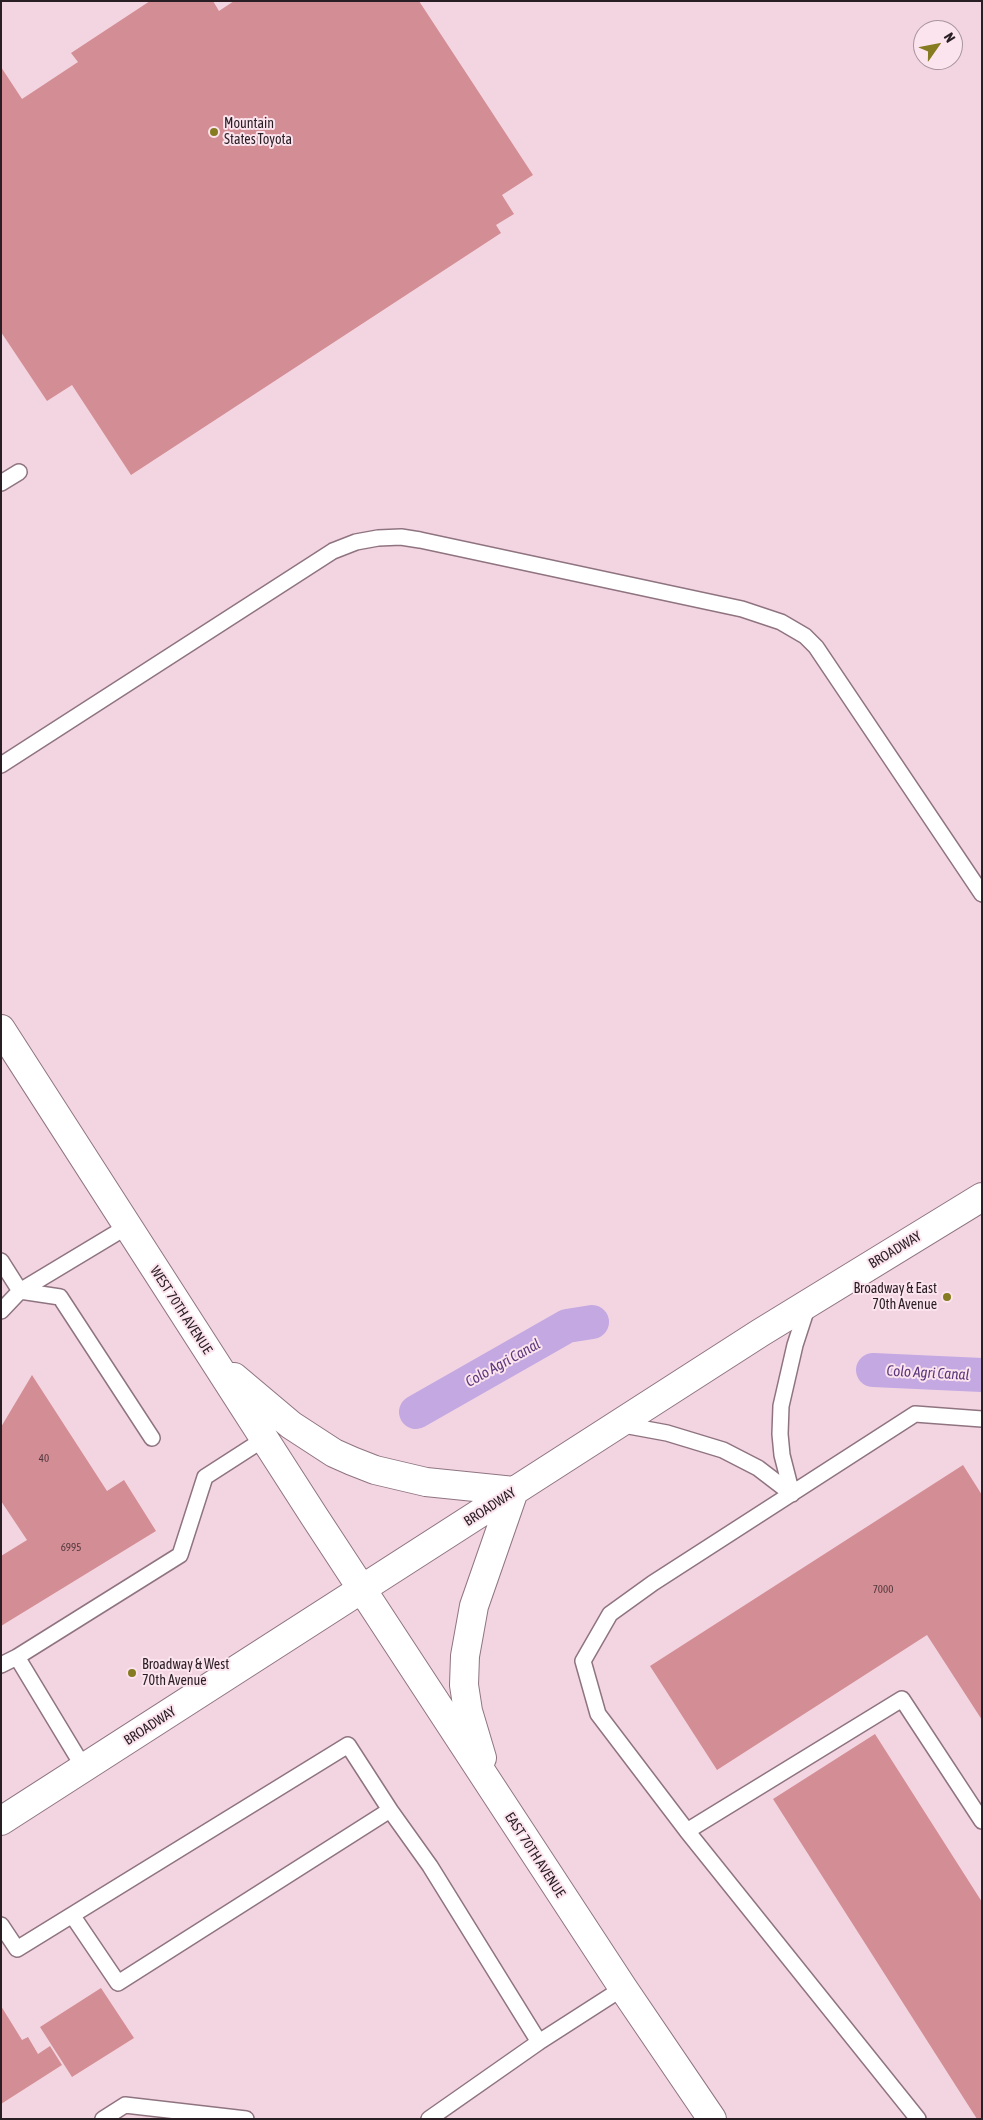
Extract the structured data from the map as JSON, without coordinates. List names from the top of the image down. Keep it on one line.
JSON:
{"streets":{"main road":["BROADWAY","WEST 70TH AVENUE","EAST 70TH AVENUE"]},"crossings":[["BROADWAY","WEST 70TH AVENUE"],["BROADWAY","EAST 70TH AVENUE"],["WEST 70TH AVENUE","EAST 70TH AVENUE"]],"water":["Colo Agri Canal"],"places":["Mountain States Toyota","Broadway & East 70th Avenue","Broadway & West 70th Avenue"],"house_numbers":["40","6995","7000"],"north":"top right"}
